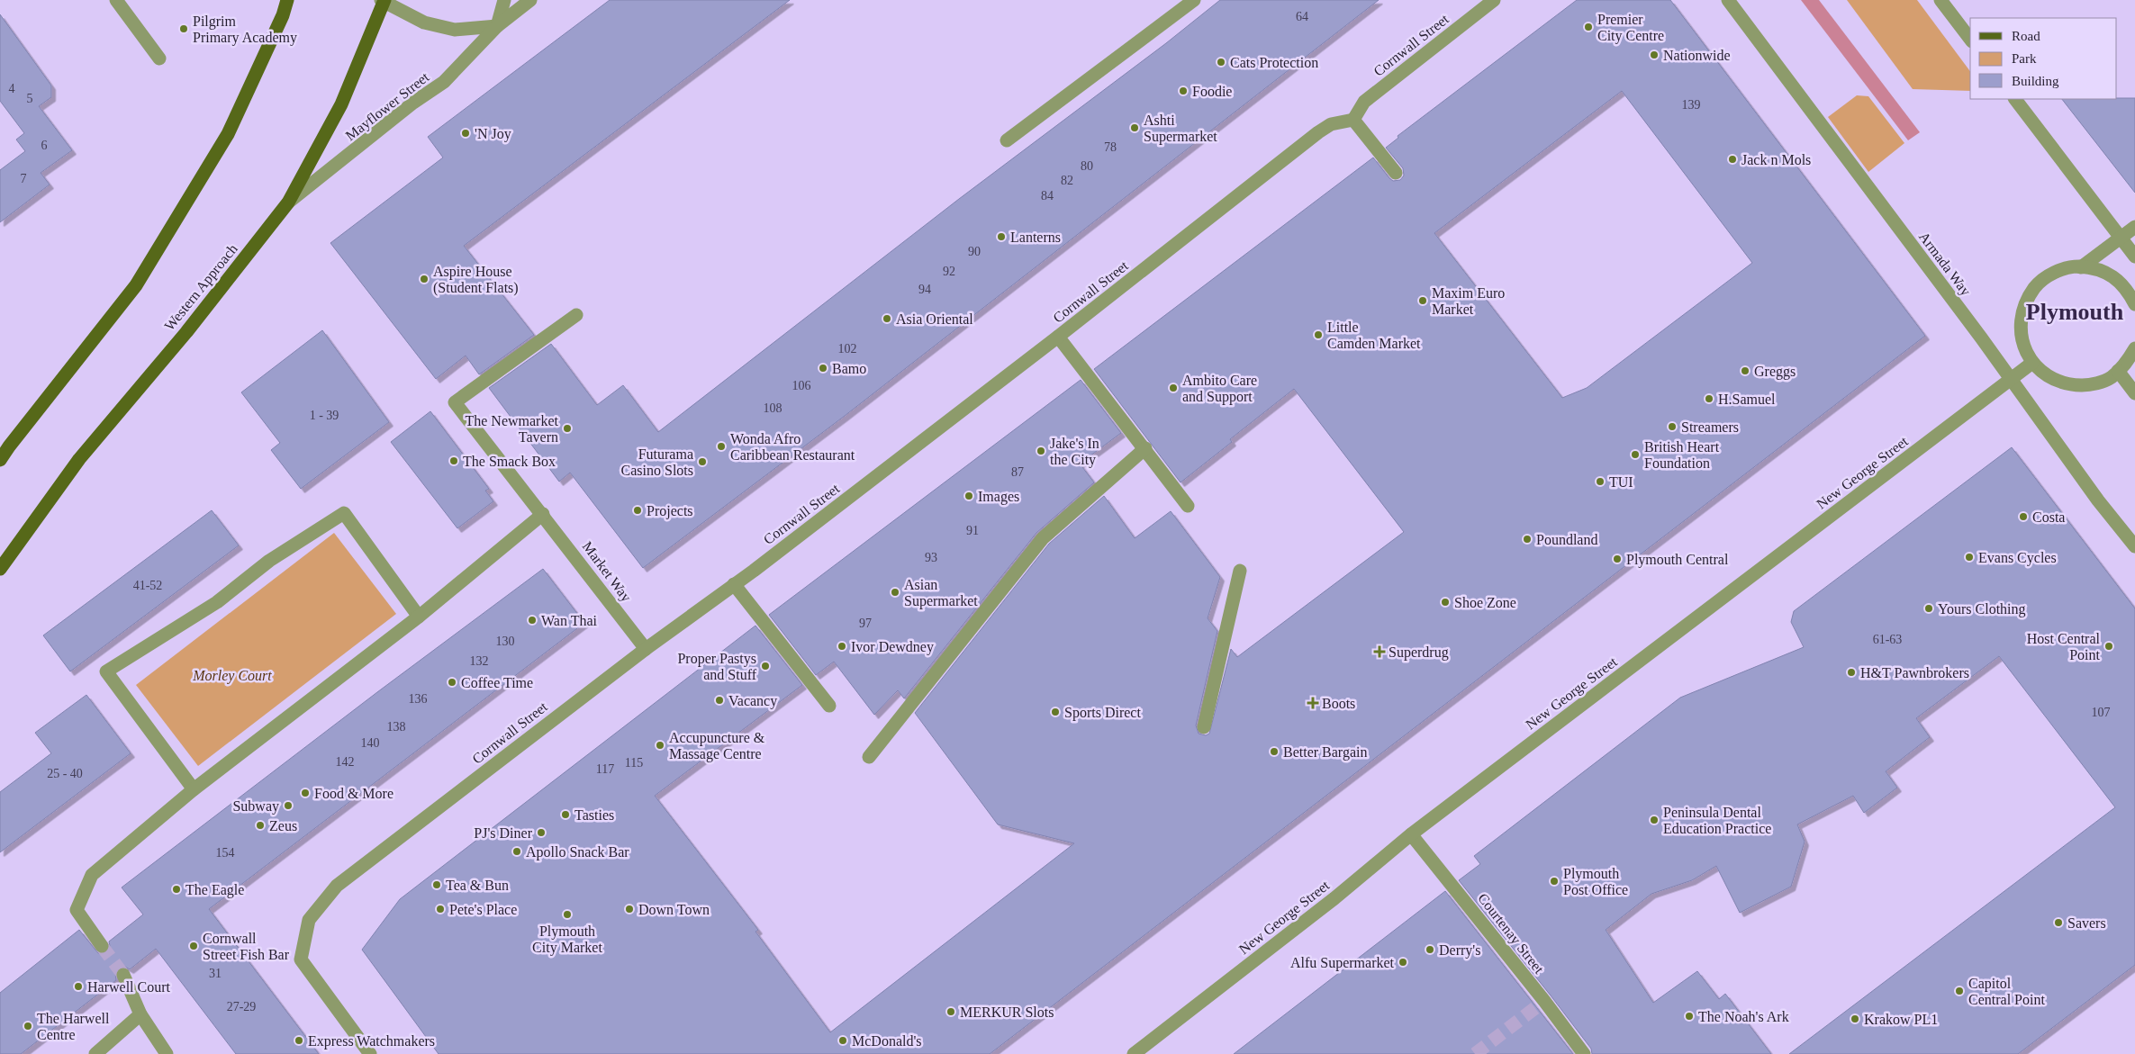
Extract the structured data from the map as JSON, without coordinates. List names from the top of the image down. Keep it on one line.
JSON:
{"streets":{"main road":["Western Approach"],"street":["Cornwall Street","Mayflower Street","Armada Way","New George Street","Market Way","Courtenay Street"]},"crossings":[["Cornwall Street","Market Way"],["Mayflower Street","Western Approach"],["Armada Way","New George Street"],["New George Street","Courtenay Street"]],"districts":["Plymouth"],"parks":["Morley Court"],"places":{"other":["Premier City Centre","Pilgrim Primary Academy","Nationwide","Cats Protection","Foodie","Ashti Supermarket","'N Joy","Jack n Mols","Lanterns","Aspire House (Student Flats)","Maxim Euro Market","Asia Oriental","Little Camden Market","Bamo","Greggs","Ambito Care and Support","H.Samuel","Streamers","The Newmarket Tavern","Wonda Afro Caribbean Restaurant","Jake's In the City","British Heart Foundation","The Smack Box","Futurama Casino Slots","TUI","Images","Projects","Costa","Poundland","Evans Cycles","Plymouth Central","Asian Supermarket","Shoe Zone","Yours Clothing","Wan Thai","Ivor Dewdney","Host Central Point","Proper Pastys and Stuff","H&T Pawnbrokers","Coffee Time","Vacancy","Sports Direct","Accupuncture & Massage Centre","Better Bargain","Food & More","Subway","Tasties","Peninsula Dental Education Practice","Zeus","PJ's Diner","Apollo Snack Bar","Plymouth Post Office","Tea & Bun","The Eagle","Pete's Place","Down Town","Plymouth City Market","Savers","Cornwall Street Fish Bar","Derry's","Alfu Supermarket","Harwell Court","Capitol Central Point","MERKUR Slots","The Noah's Ark","Krakow PL1","The Harwell Centre","Express Watchmakers","McDonald's"],"health":["Superdrug","Boots"]},"house_numbers":["64","4","5","139","6","78","80","7","82","84","90","92","94","102","106","108","1 - 39","87","91","93","41-52","97","61-63","130","132","136","107","138","140","142","115","117","25 - 40","154","31","27-29"],"legend":["Road","Park","Building"]}
